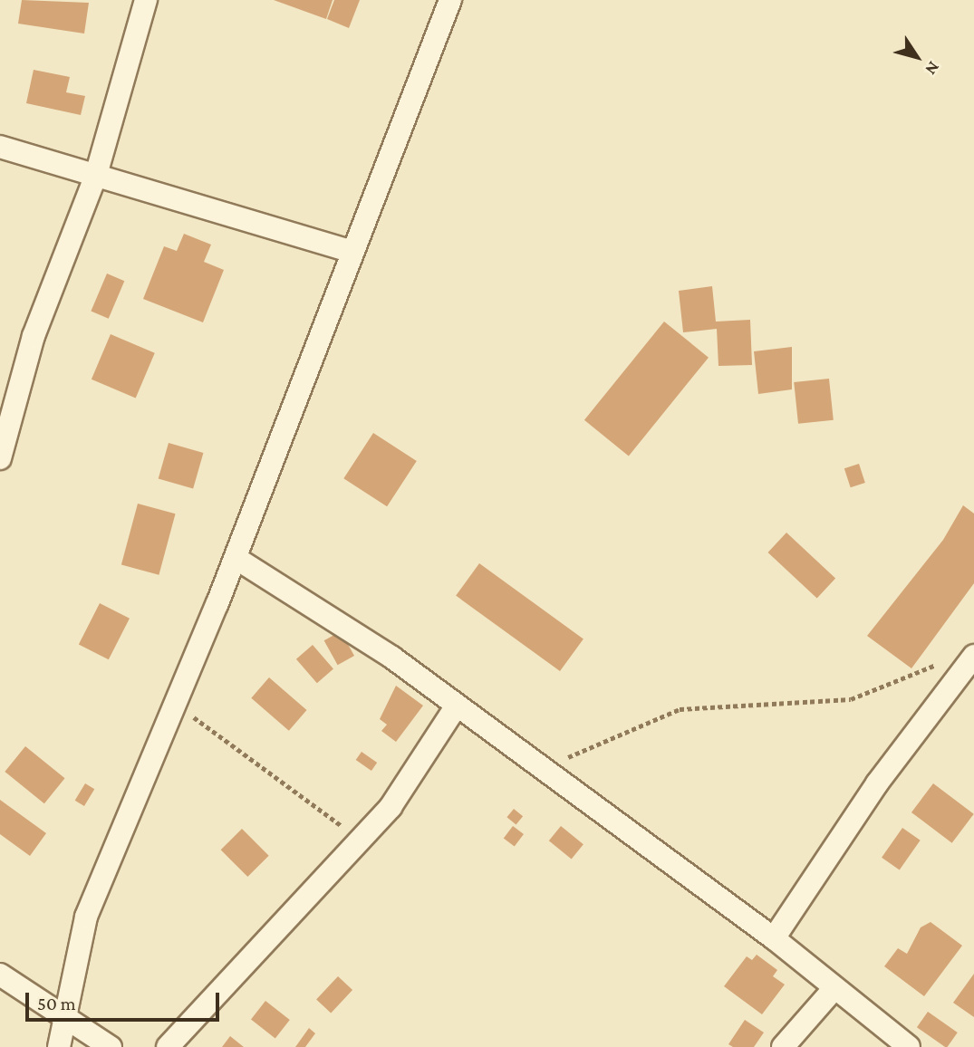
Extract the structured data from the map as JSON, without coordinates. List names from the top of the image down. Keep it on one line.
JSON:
{"scale_bar":"50 m","north":"bottom right"}
